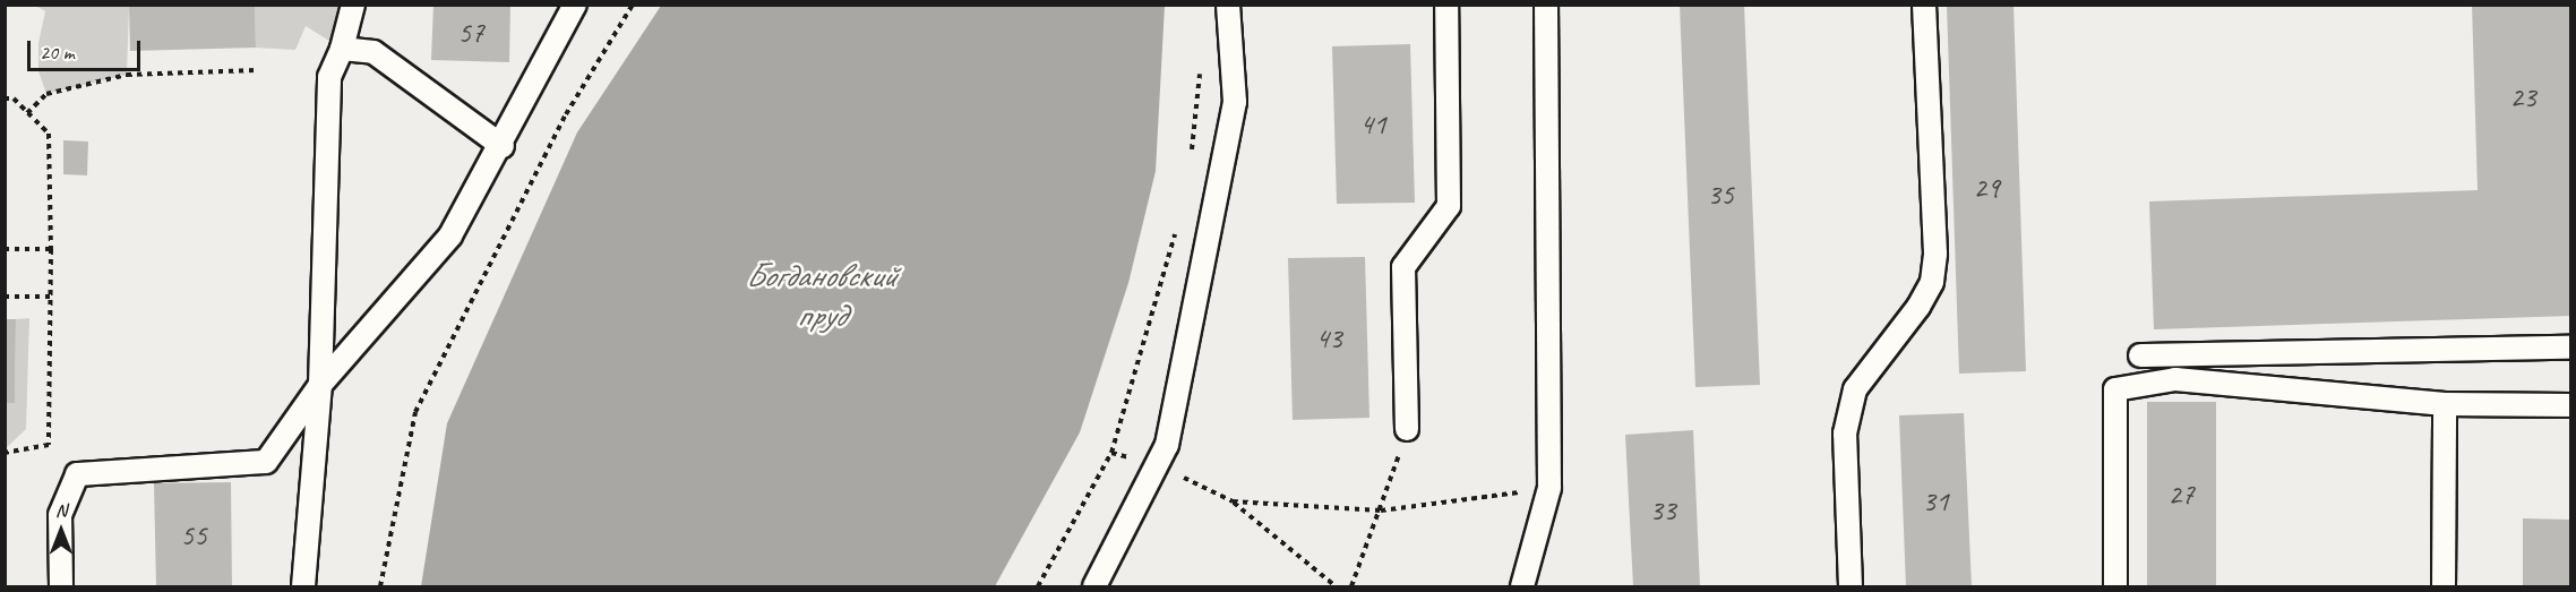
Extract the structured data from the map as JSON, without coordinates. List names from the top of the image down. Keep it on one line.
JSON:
{"water":["Богдановский пруд"],"house_numbers":["57","23","41","29","35","43","27","31","33","55"],"scale_bar":"20 m","north":"top"}
